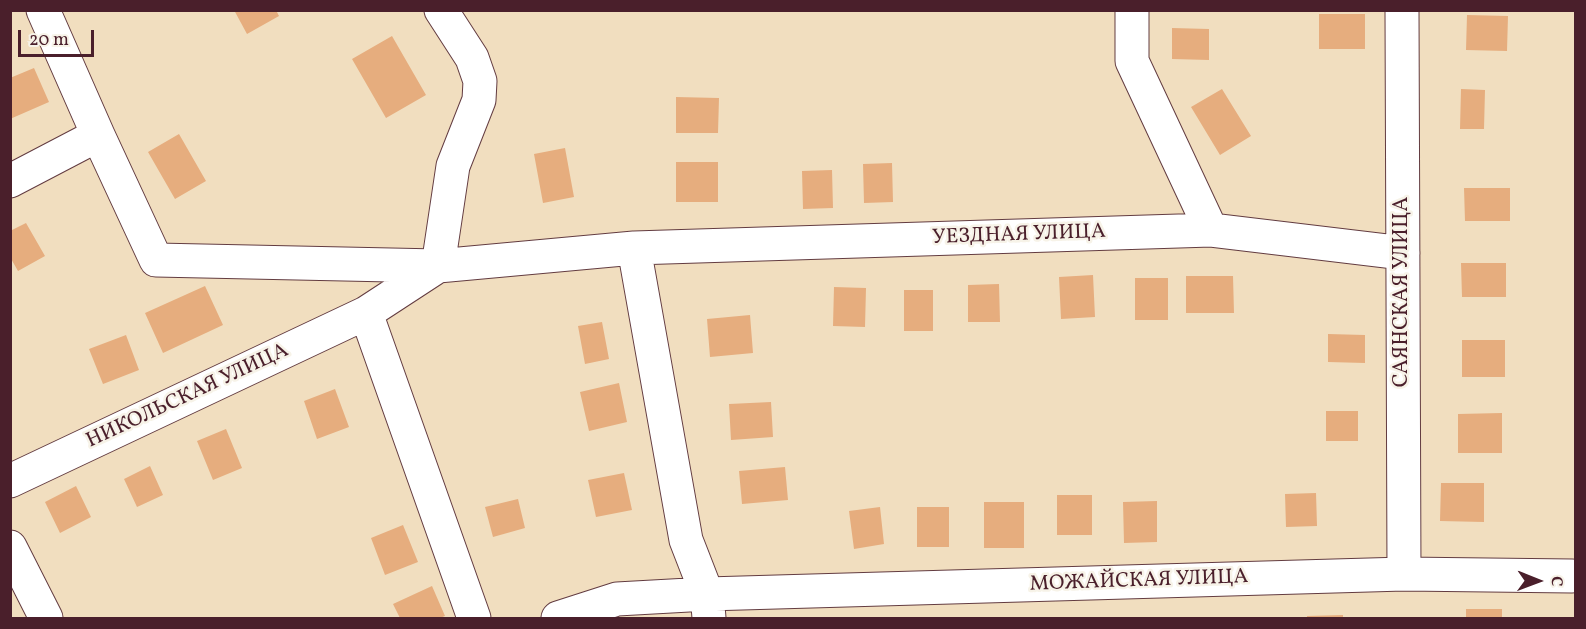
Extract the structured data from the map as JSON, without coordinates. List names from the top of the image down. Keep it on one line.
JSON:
{"streets":{"street":["УЕЗДНАЯ УЛИЦА","САЯНСКАЯ УЛИЦА","НИКОЛЬСКАЯ УЛИЦА","МОЖАЙСКАЯ УЛИЦА"]},"crossings":[["УЕЗДНАЯ УЛИЦА","САЯНСКАЯ УЛИЦА"],["УЕЗДНАЯ УЛИЦА","НИКОЛЬСКАЯ УЛИЦА"],["САЯНСКАЯ УЛИЦА","МОЖАЙСКАЯ УЛИЦА"]],"scale_bar":"20 m","north":"right"}
